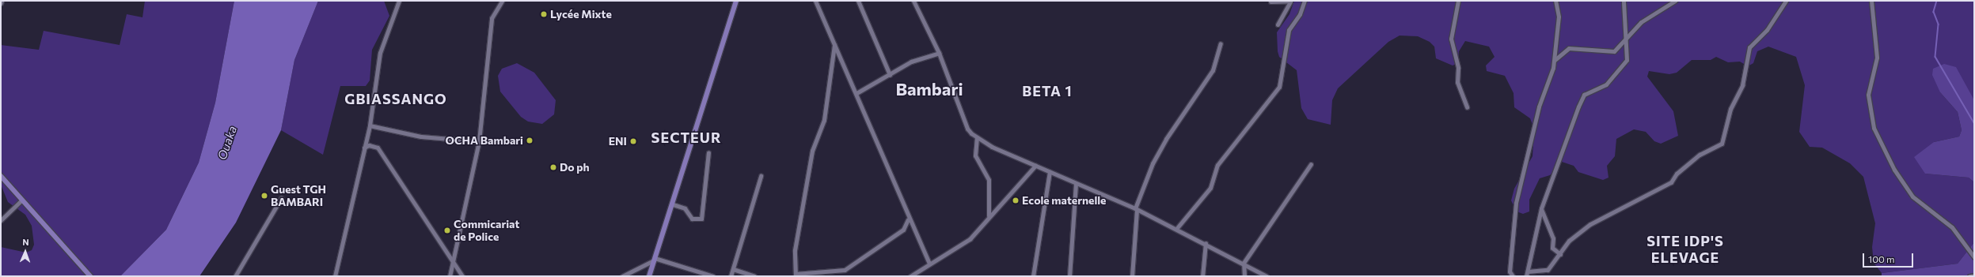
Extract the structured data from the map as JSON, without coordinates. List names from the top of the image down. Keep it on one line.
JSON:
{"districts":["Bambari","BETA 1","GBIASSANGO","SECTEUR","SITE IDP'S ELEVAGE"],"water":["Ouaka"],"places":["Lycée Mixte","OCHA Bambari","ENI","Do ph","Guest TGH BAMBARI","Ecole maternelle","Commicariat de Police"],"scale_bar":"100 m","north":"top"}
